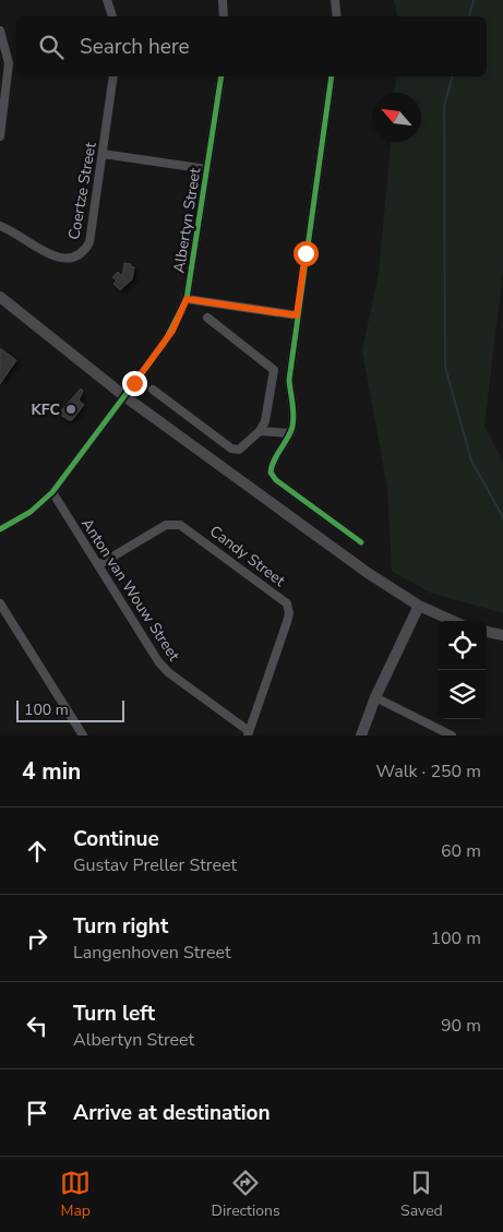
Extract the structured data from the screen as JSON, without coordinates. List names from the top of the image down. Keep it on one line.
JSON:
{"streets":{"street":["Coertze Street","Albertyn Street","Candy Street","Anton van Wouw Street"]},"crossings":[["Albertyn Street","Anton van Wouw Street"],["Candy Street","Anton van Wouw Street"]],"places":["KFC"],"scale_bar":"100 m","north":"top left","page":{"search":"Search here","scale":"100 m","heading":["4 min","Walk · 250 m"],"list":[["Continue","Gustav Preller Street","60 m"],["Turn right","Langenhoven Street","100 m"],["Turn left","Albertyn Street","90 m"],"Arrive at destination"],"nav":["Map","Directions","Saved"]}}
